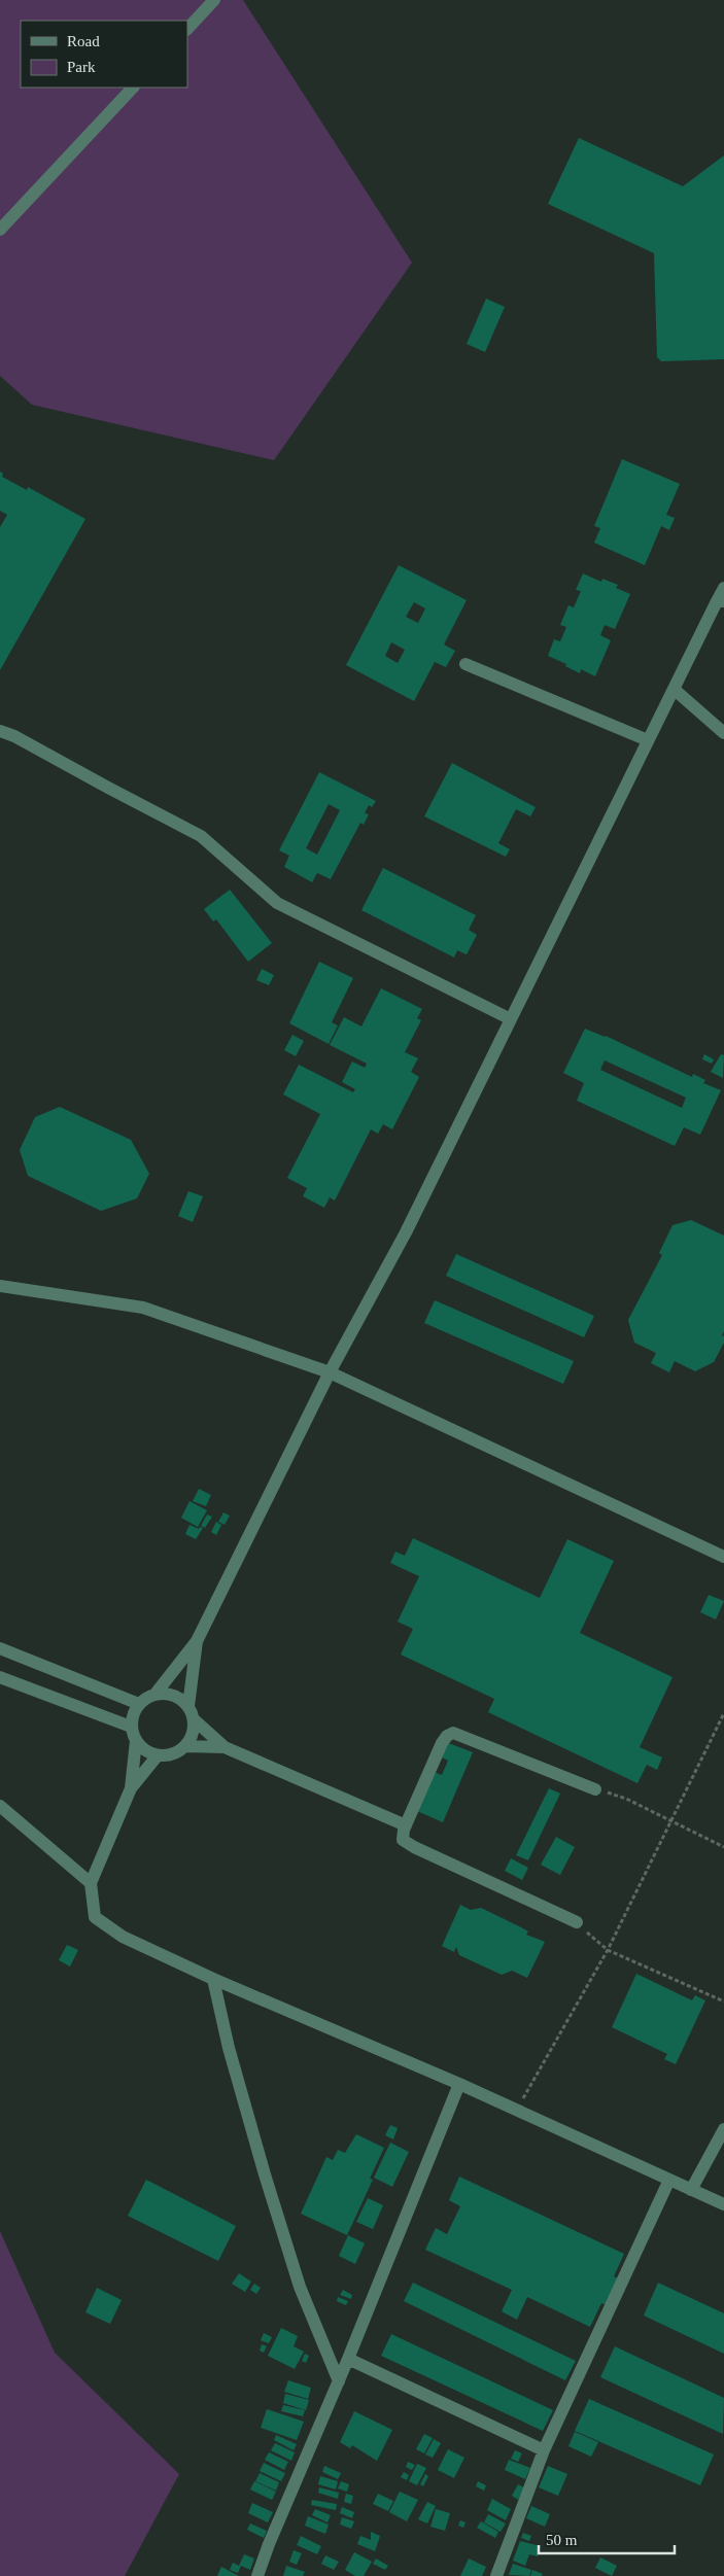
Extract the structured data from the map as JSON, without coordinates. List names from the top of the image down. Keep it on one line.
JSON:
{"legend":["Road","Park"],"scale_bar":"50 m"}
